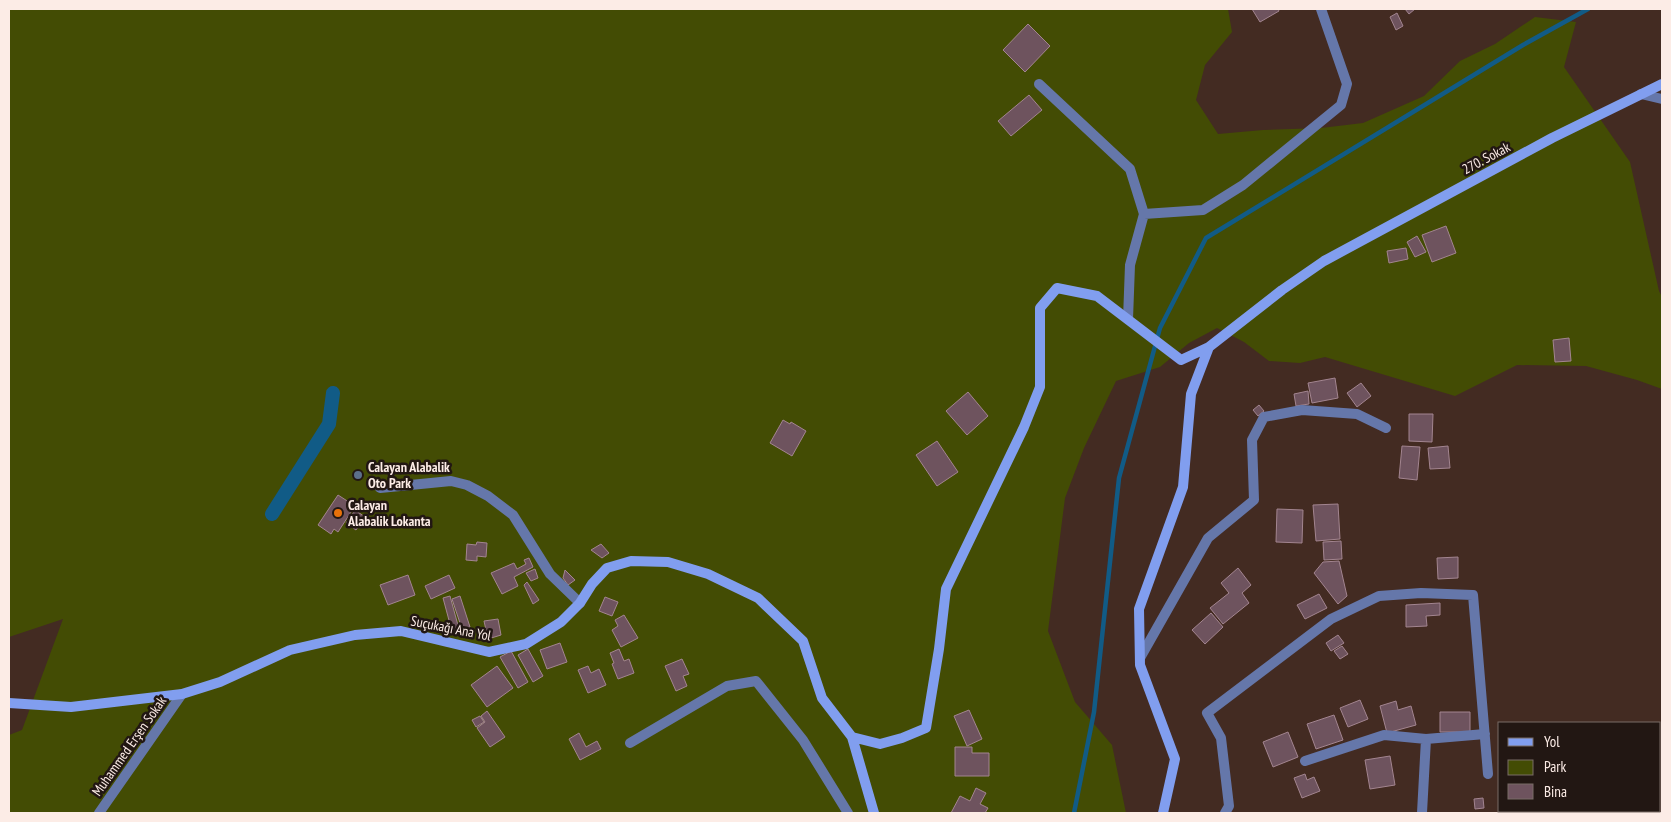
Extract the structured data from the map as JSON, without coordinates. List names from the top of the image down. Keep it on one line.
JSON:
{"streets":{"street":["270. Sokak","Suçukağı Ana Yol","Muhammed Erşen Sokak"]},"crossings":[["Suçukağı Ana Yol","Muhammed Erşen Sokak"]],"places":["Calayan Alabalik Oto Park","Calayan Alabalik Lokanta"],"legend":["Yol","Park","Bina"]}
